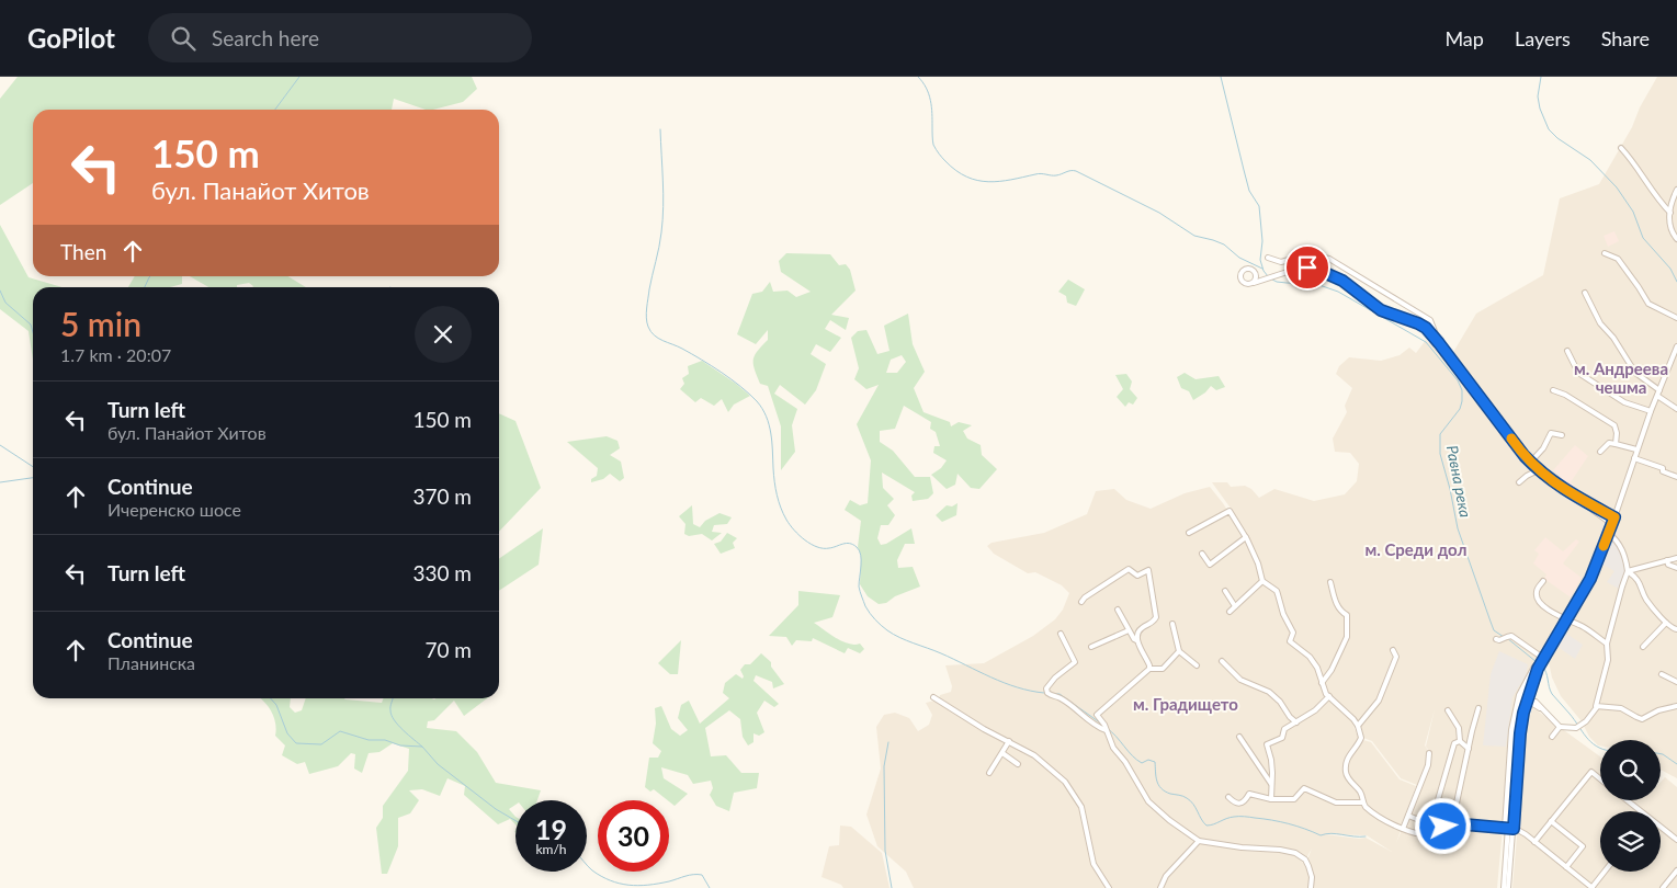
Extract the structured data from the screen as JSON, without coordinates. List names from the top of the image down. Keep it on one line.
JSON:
{"districts":["м. Андреева чешма","м. Среди дол","м. Градището"],"water":["Равна река"],"page":{"header":"GoPilot","search":"Search here","nav":["Map","Layers","Share"],"turn":["150 m","бул. Панайот Хитов"],"then":"Then","heading":["5 min","1.7 km · 20:07"],"list":[{"name":"Turn left","note":"бул. Панайот Хитов","value":"150 m"},{"name":"Continue","note":"Ичеренско шосе","value":"370 m"},{"name":"Turn left","value":"330 m"},{"name":"Continue","note":"Планинска","value":"70 m"}],"speed":"19 km/h","limit":"30"}}
